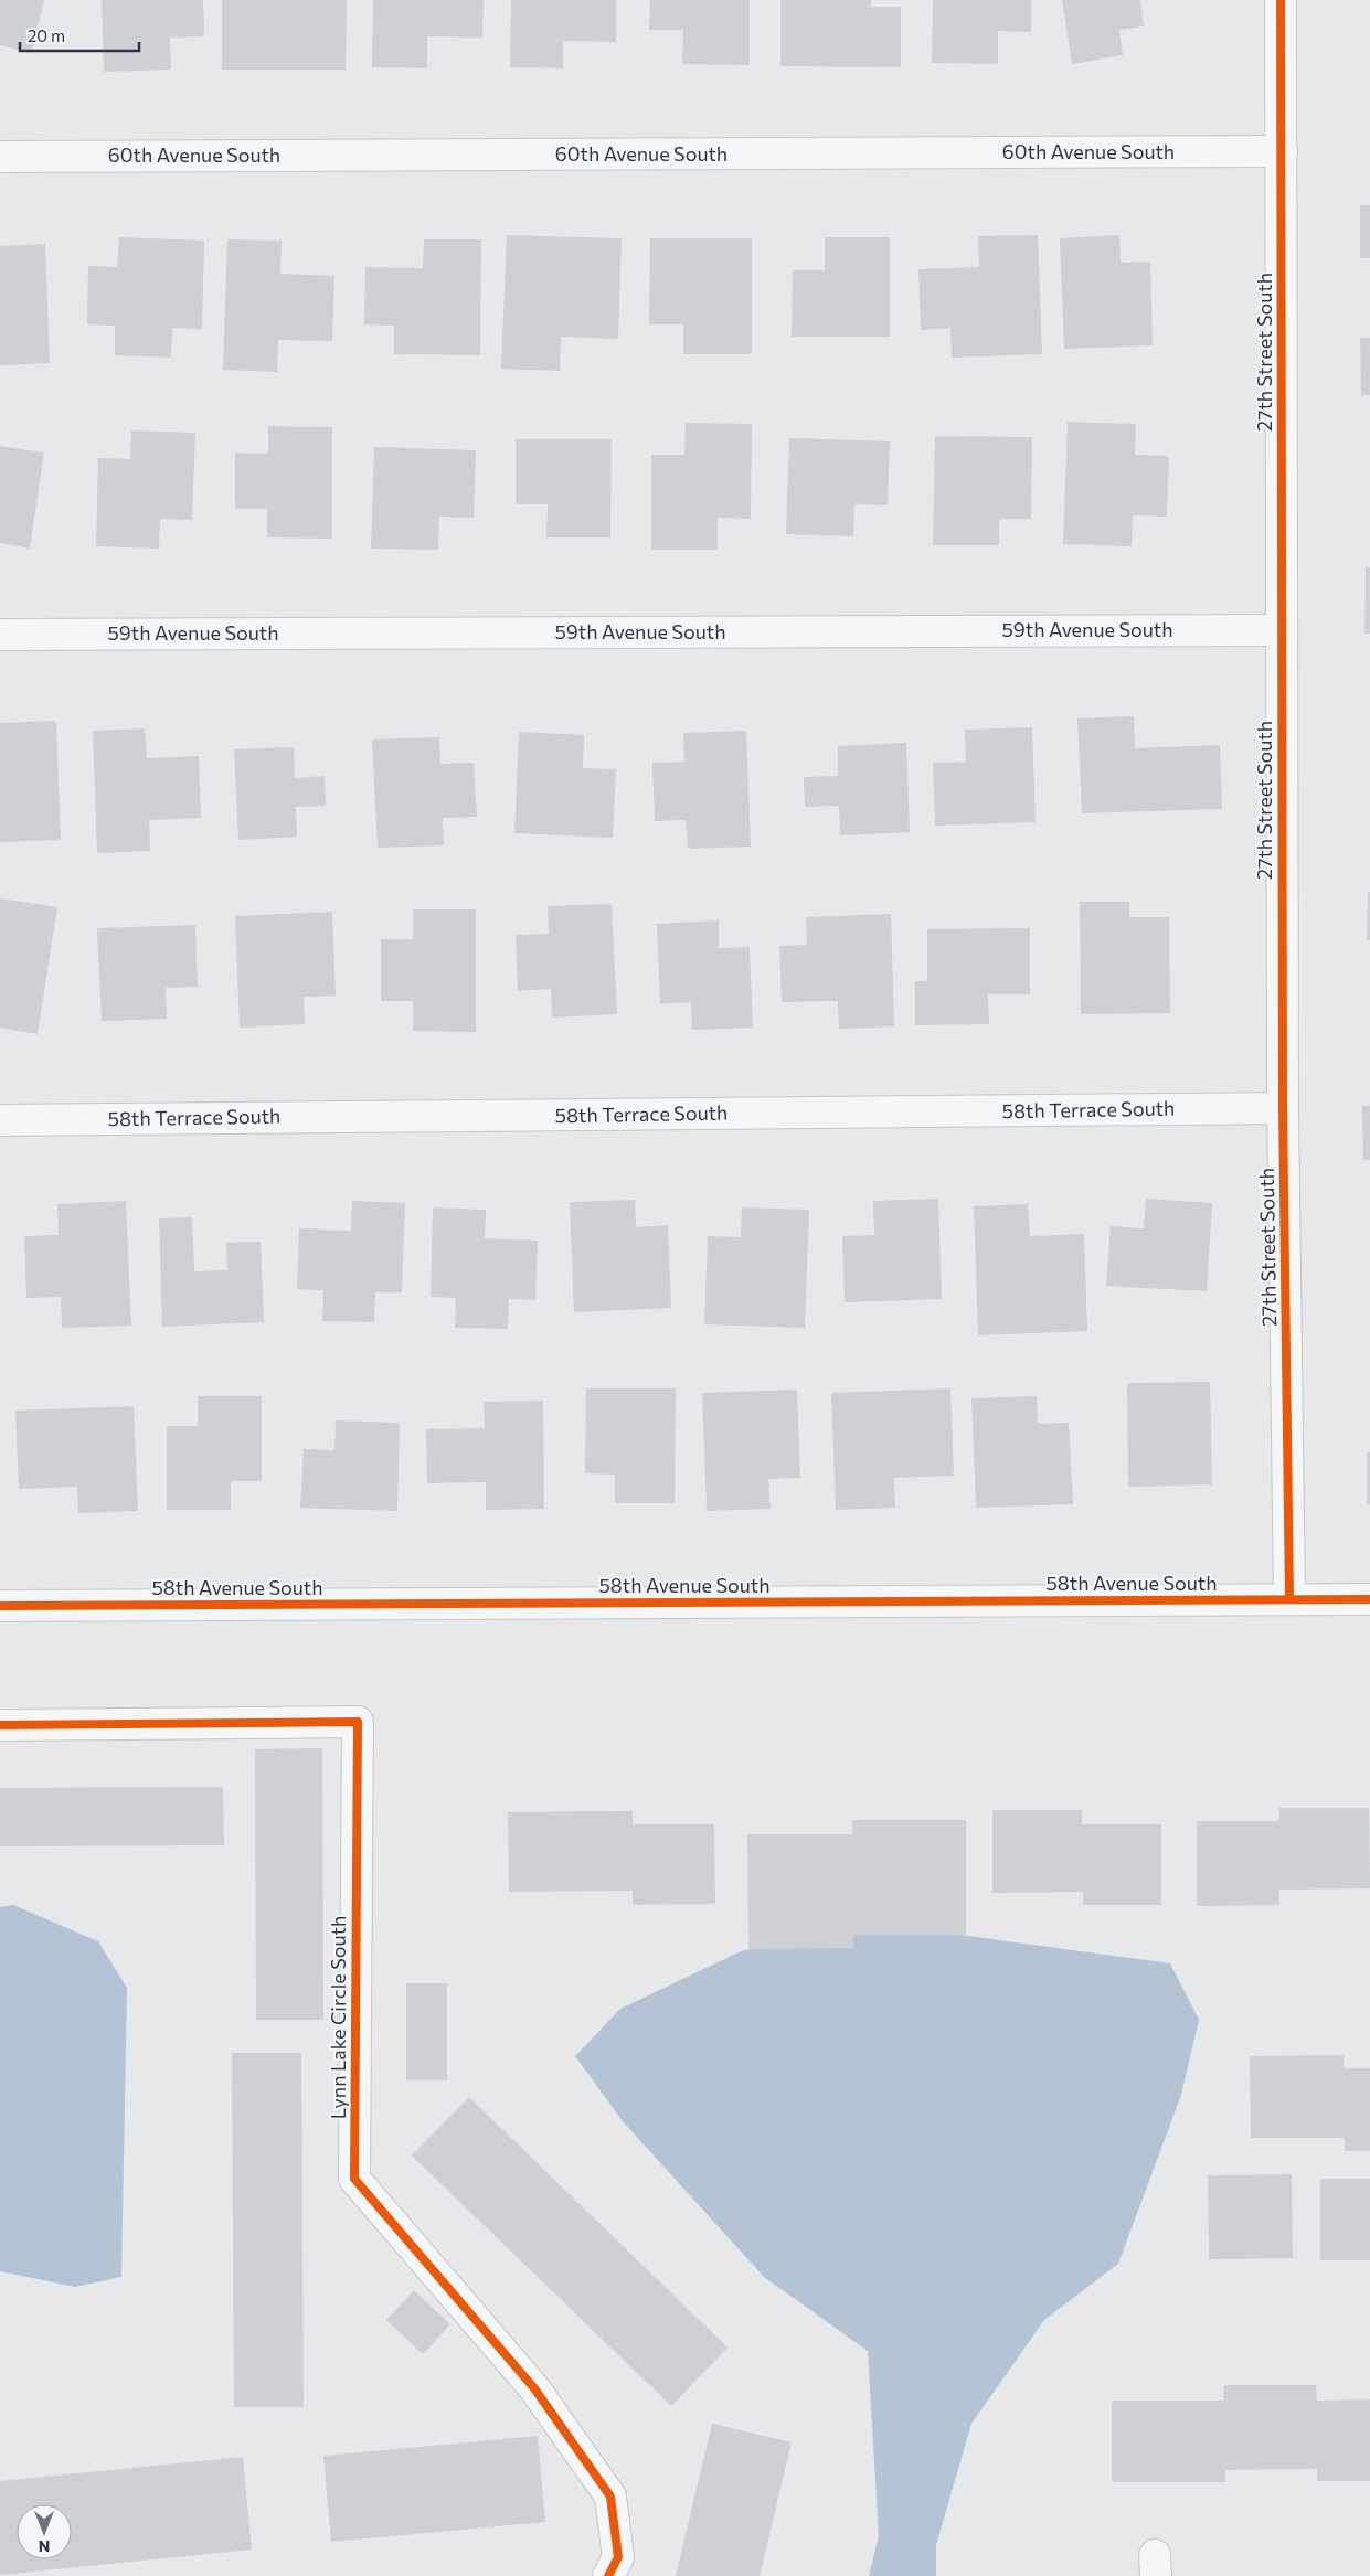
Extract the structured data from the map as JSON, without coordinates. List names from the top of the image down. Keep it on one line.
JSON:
{"streets":{"street":["60th Avenue South","27th Street South","59th Avenue South","58th Terrace South","58th Avenue South","Lynn Lake Circle South"]},"crossings":[["60th Avenue South","27th Street South"],["27th Street South","59th Avenue South"],["27th Street South","58th Terrace South"],["27th Street South","58th Avenue South"]],"scale_bar":"20 m","north":"bottom"}
